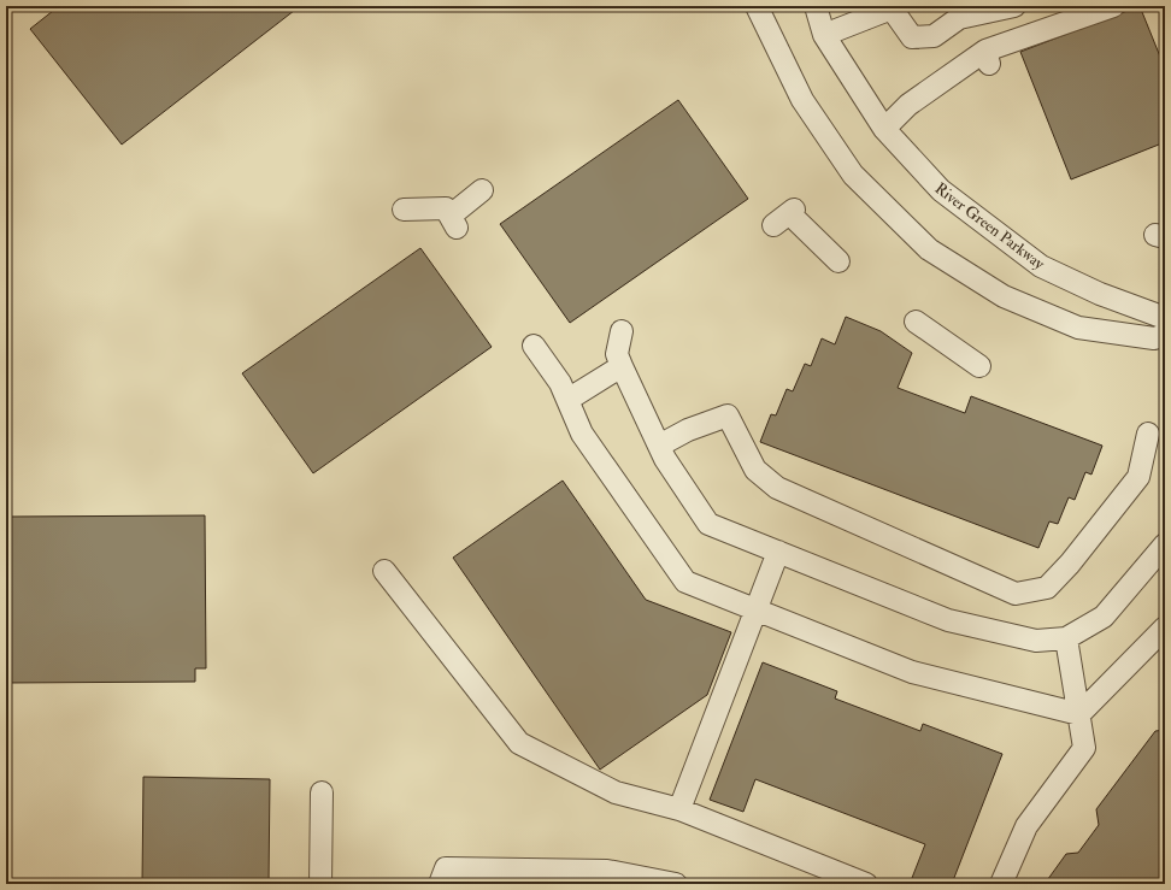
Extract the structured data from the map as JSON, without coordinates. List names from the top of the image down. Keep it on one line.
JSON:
{"streets":{"street":["River Green Parkway"]}}
